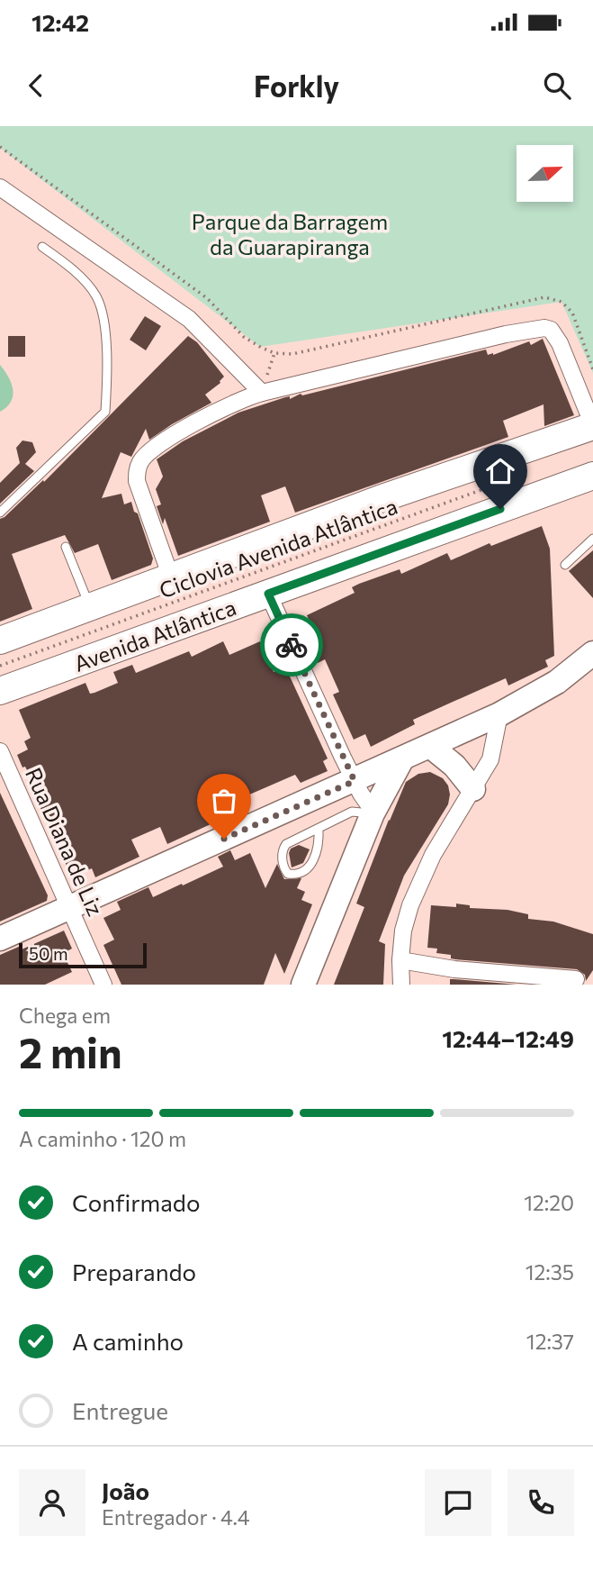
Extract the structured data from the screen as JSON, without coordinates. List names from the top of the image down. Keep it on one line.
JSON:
{"streets":{"main road":["Avenida Atlântica"],"street":["Rua Diana de Liz"],"path":["Ciclovia Avenida Atlântica"]},"parks":["Parque da Barragem da Guarapiranga"],"scale_bar":"50 m","north":"right","page":{"status":"12:42","header":"Forkly","scale":"50 m","heading":["2 min","Chega em","12:44–12:49"],"panel":["João","Entregador · 4.4"],"bar":"A caminho · 120 m","list":[["Confirmado","12:20"],["Preparando","12:35"],["A caminho","12:37"],"Entregue"]}}
